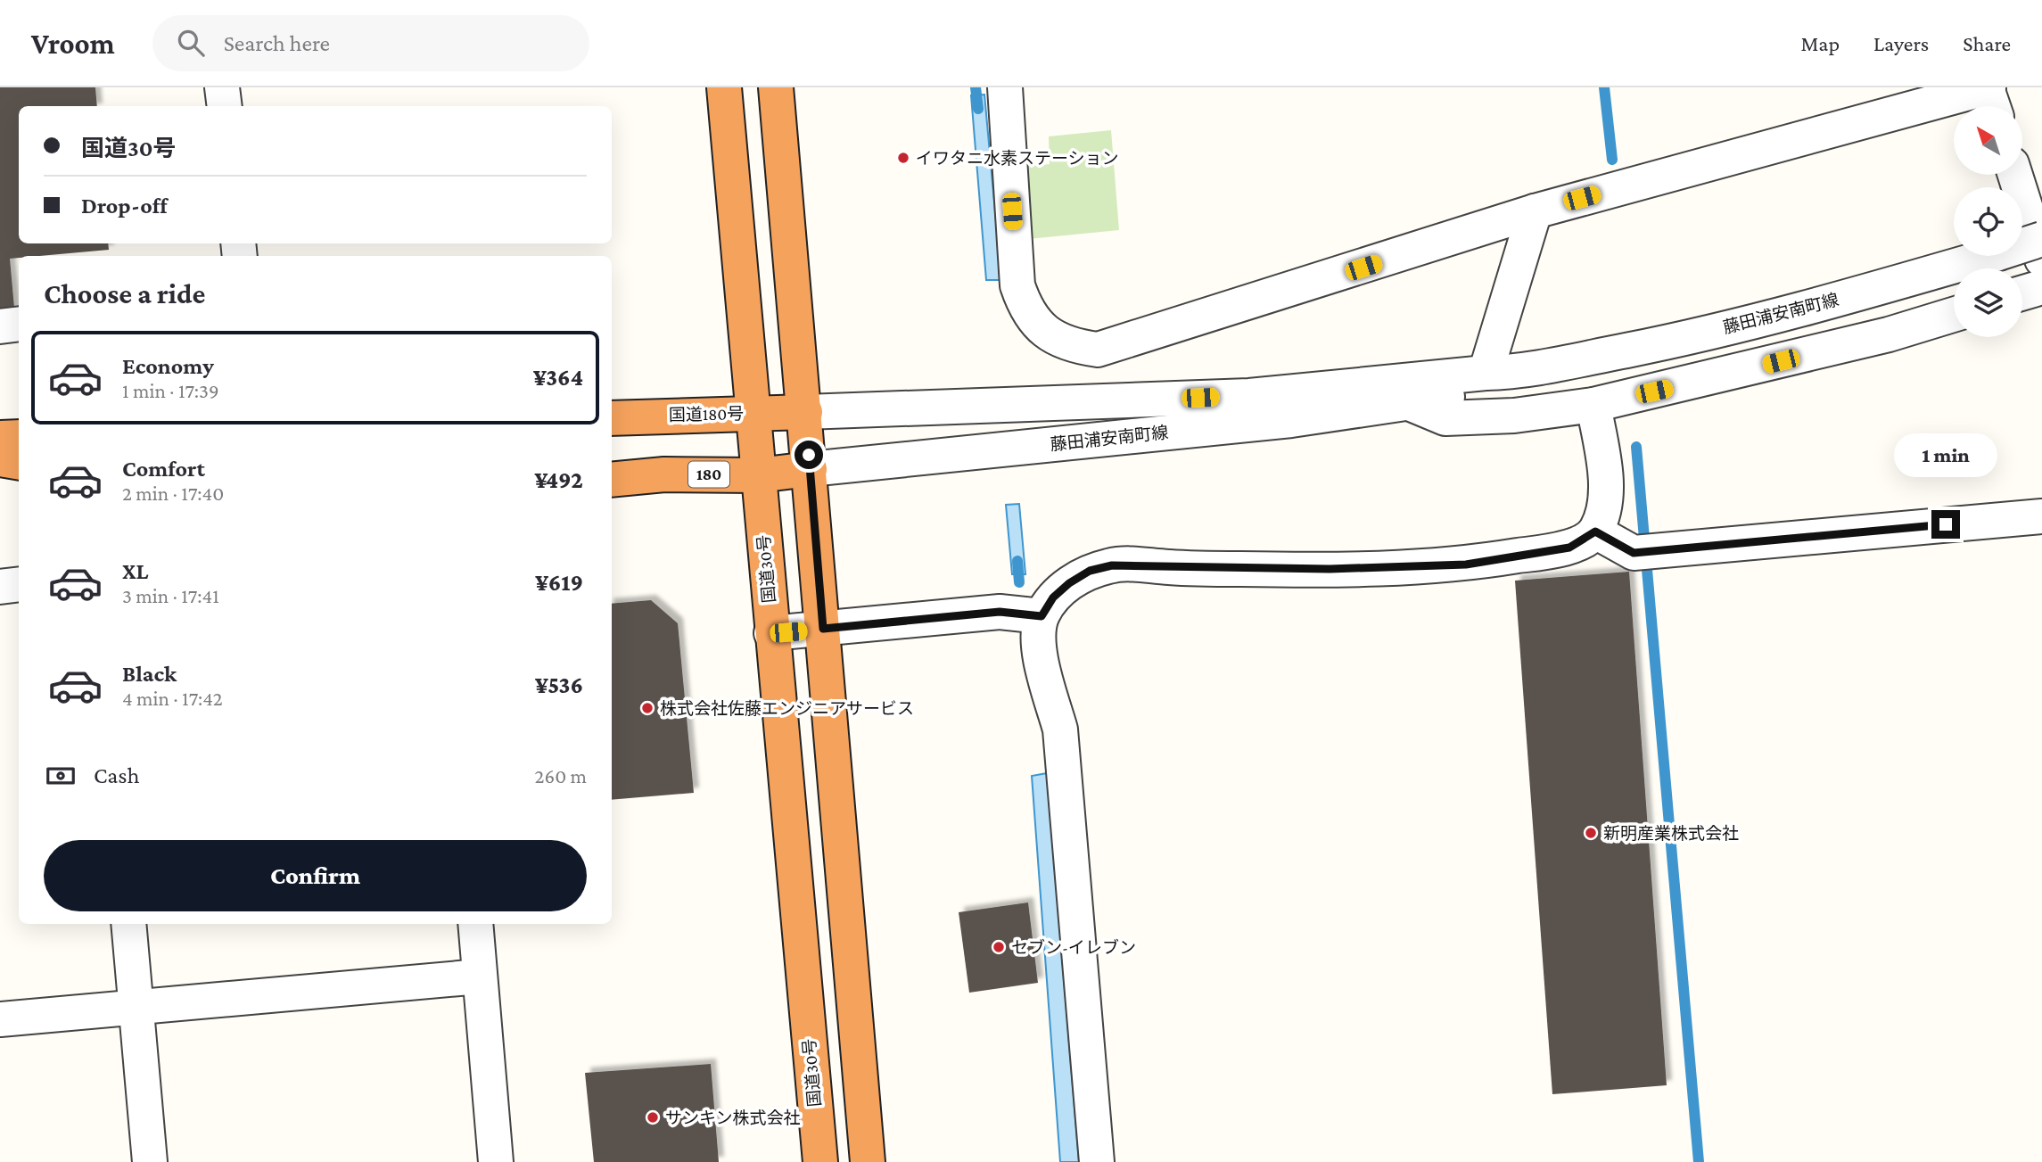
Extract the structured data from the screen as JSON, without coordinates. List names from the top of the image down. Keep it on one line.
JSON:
{"streets":{"highway":["国道180号","180","国道30号"],"street":["藤田浦安南町線"]},"crossings":[["藤田浦安南町線","国道180号"],["藤田浦安南町線","180"],["国道180号","国道30号"],["180","国道30号"]],"places":["イワタニ水素ステーション","株式会社佐藤エンジニアサービス","新明産業株式会社","セブン-イレブン","サンキン株式会社"],"north":"top left","page":{"header":"Vroom","search":"Search here","nav":["Map","Layers","Share"],"banner":["国道30号","Drop-off"],"heading":"Choose a ride","list":[{"name":"Economy","note":"1 min · 17:39","value":"¥364"},{"name":"Comfort","note":"2 min · 17:40","value":"¥492"},{"name":"XL","note":"3 min · 17:41","value":"¥619"},{"name":"Black","note":"4 min · 17:42","value":"¥536"}],"bubble":"1 min","pay":["Cash","260 m"],"buttons":"Confirm"}}
